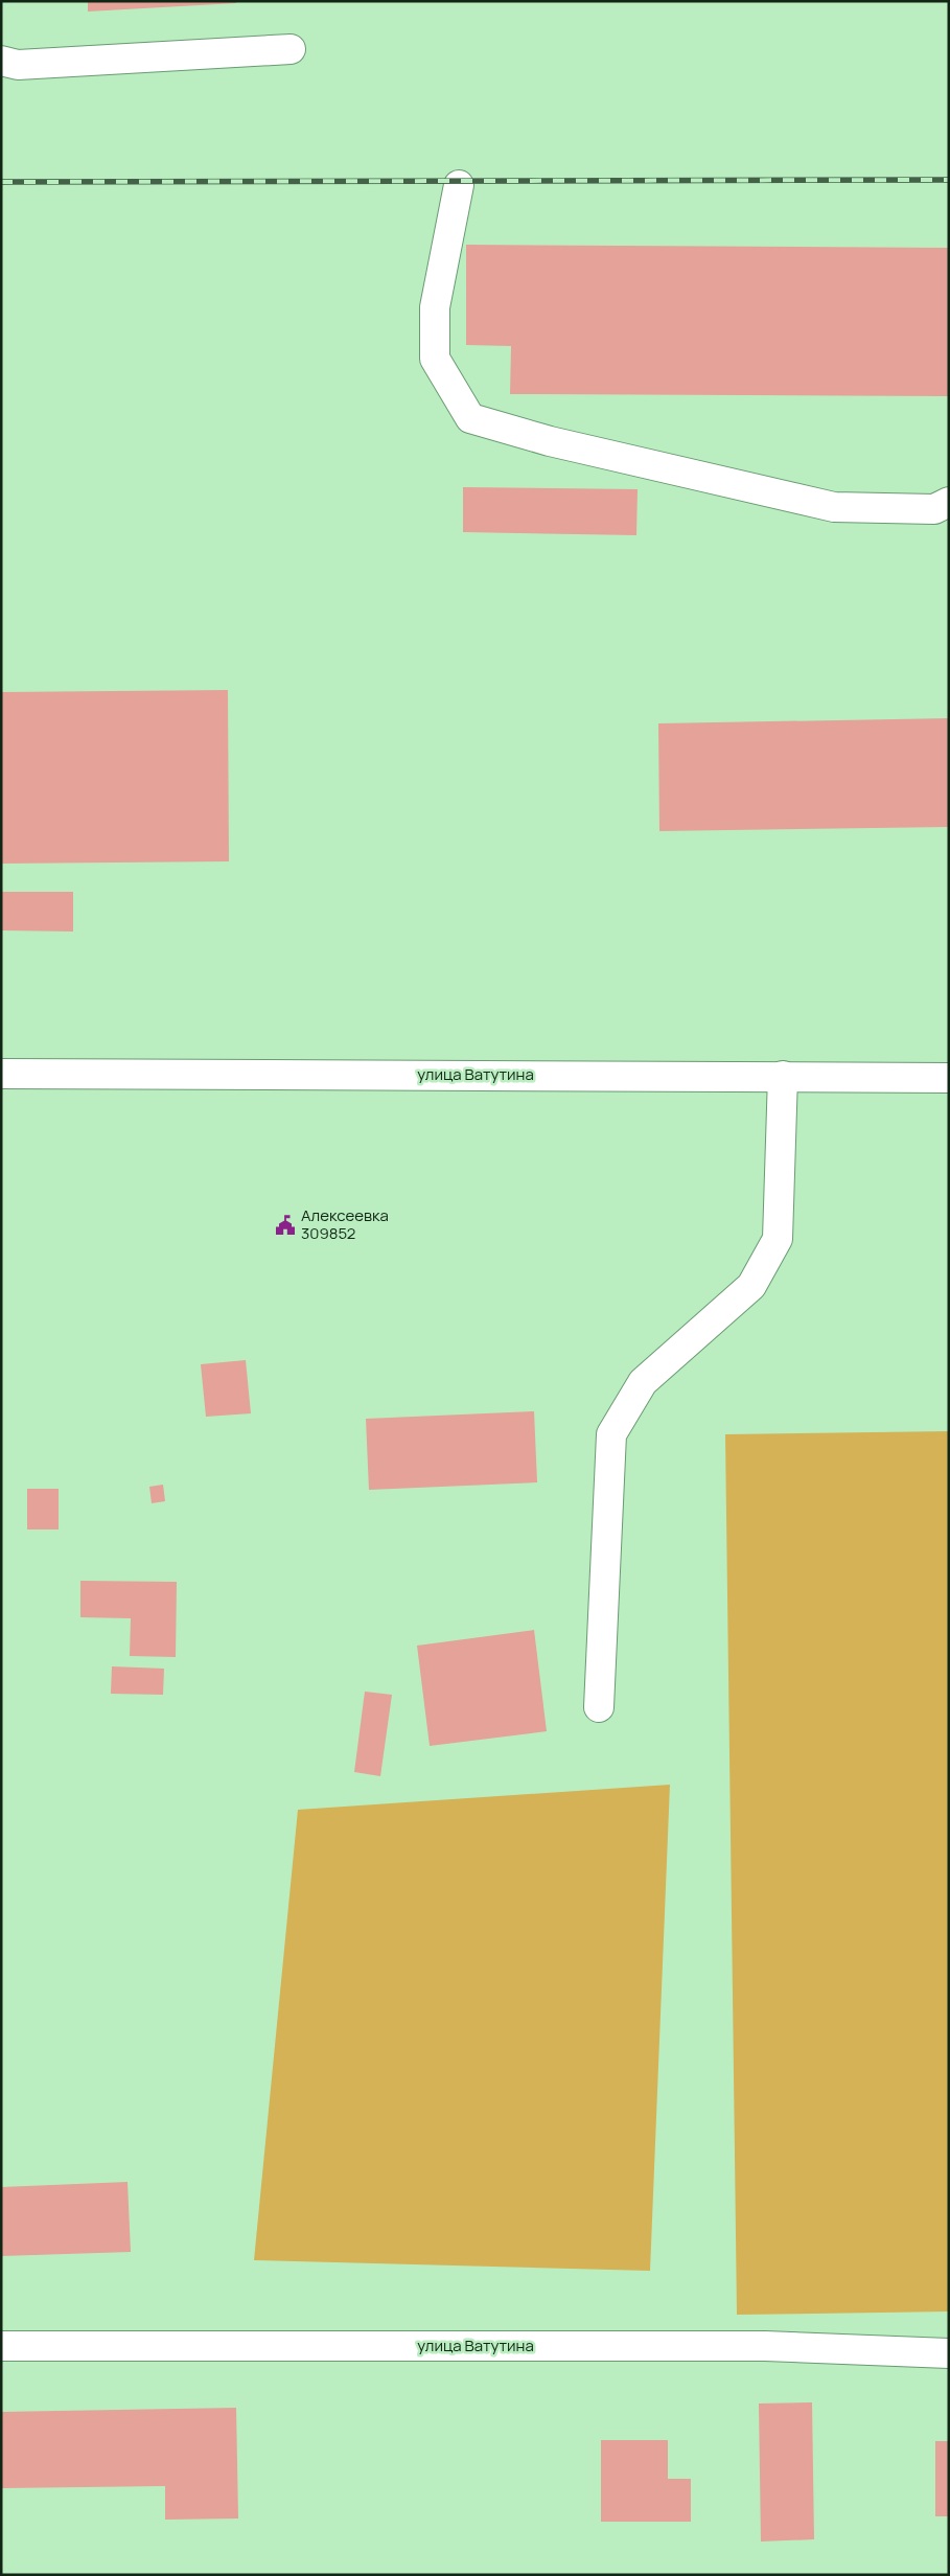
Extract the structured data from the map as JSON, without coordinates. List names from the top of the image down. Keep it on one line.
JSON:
{"streets":{"street":["улица Ватутина"]},"places":{"public building":["Алексеевка 309852"]}}
